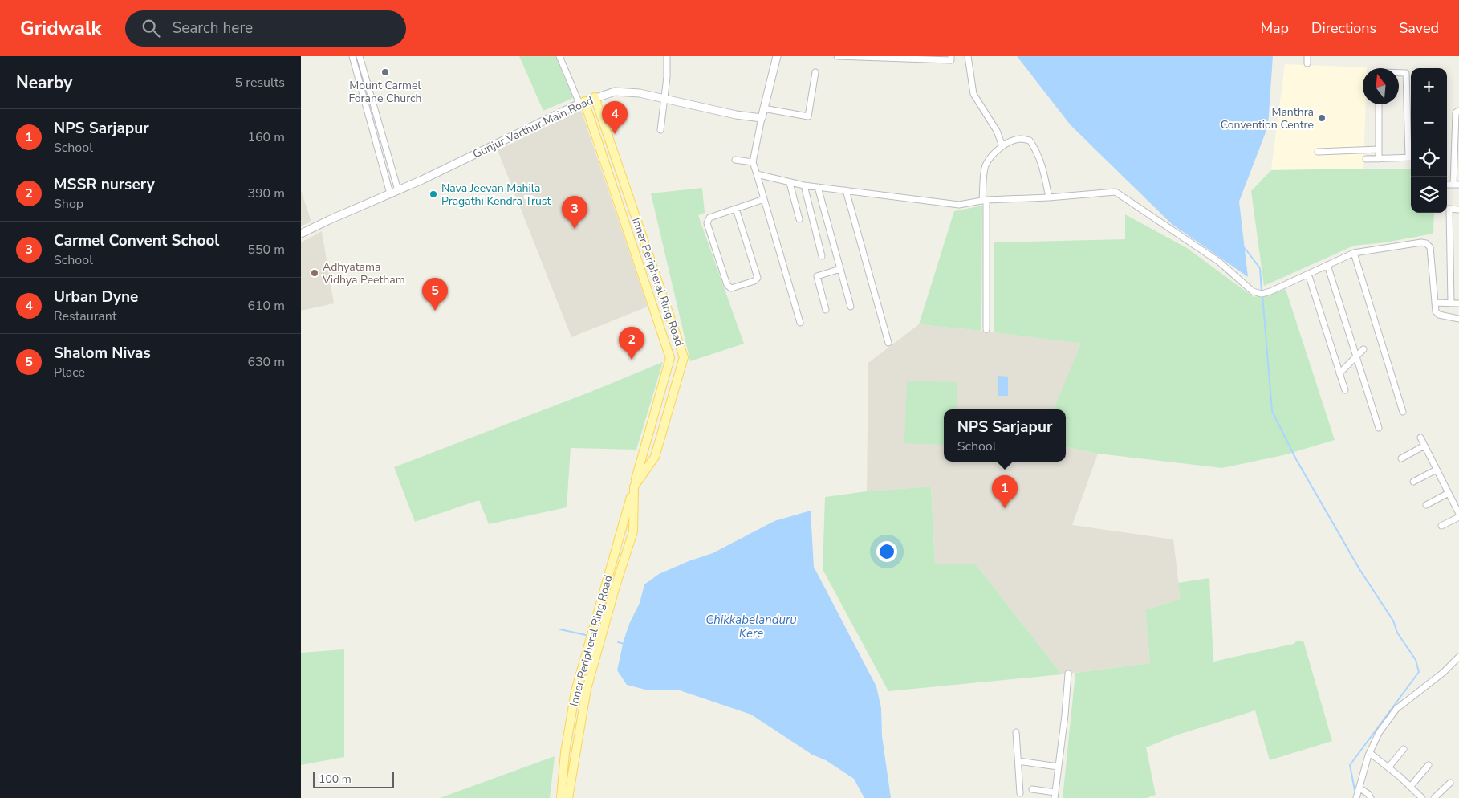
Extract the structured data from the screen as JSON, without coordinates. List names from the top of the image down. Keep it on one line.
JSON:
{"streets":{"main road":["Gunjur Varthur Main Road","Inner Peripheral Ring Road"]},"crossings":[["Gunjur Varthur Main Road","Inner Peripheral Ring Road"]],"water":["Chikkabelanduru Kere"],"places":["Mount Carmel Forane Church","Manthra Convention Centre","Nava Jeevan Mahila Pragathi Kendra Trust","Adhyatama Vidhya Peetham"],"scale_bar":"100 m","north":"top","page":{"header":"Gridwalk","search":"Search here","nav":["Map","Directions","Saved"],"heading":["Nearby","5 results"],"map_buttons":["+","−"],"pins":["4","3","5","2","1"],"list":[{"mark":"1","name":"NPS Sarjapur","note":"School","value":"160 m"},{"mark":"2","name":"MSSR nursery","note":"Shop","value":"390 m"},{"mark":"3","name":"Carmel Convent School","note":"School","value":"550 m"},{"mark":"4","name":"Urban Dyne","note":"Restaurant","value":"610 m"},{"mark":"5","name":"Shalom Nivas","note":"Place","value":"630 m"}],"popup":["NPS Sarjapur","School"],"scale":"100 m"}}
